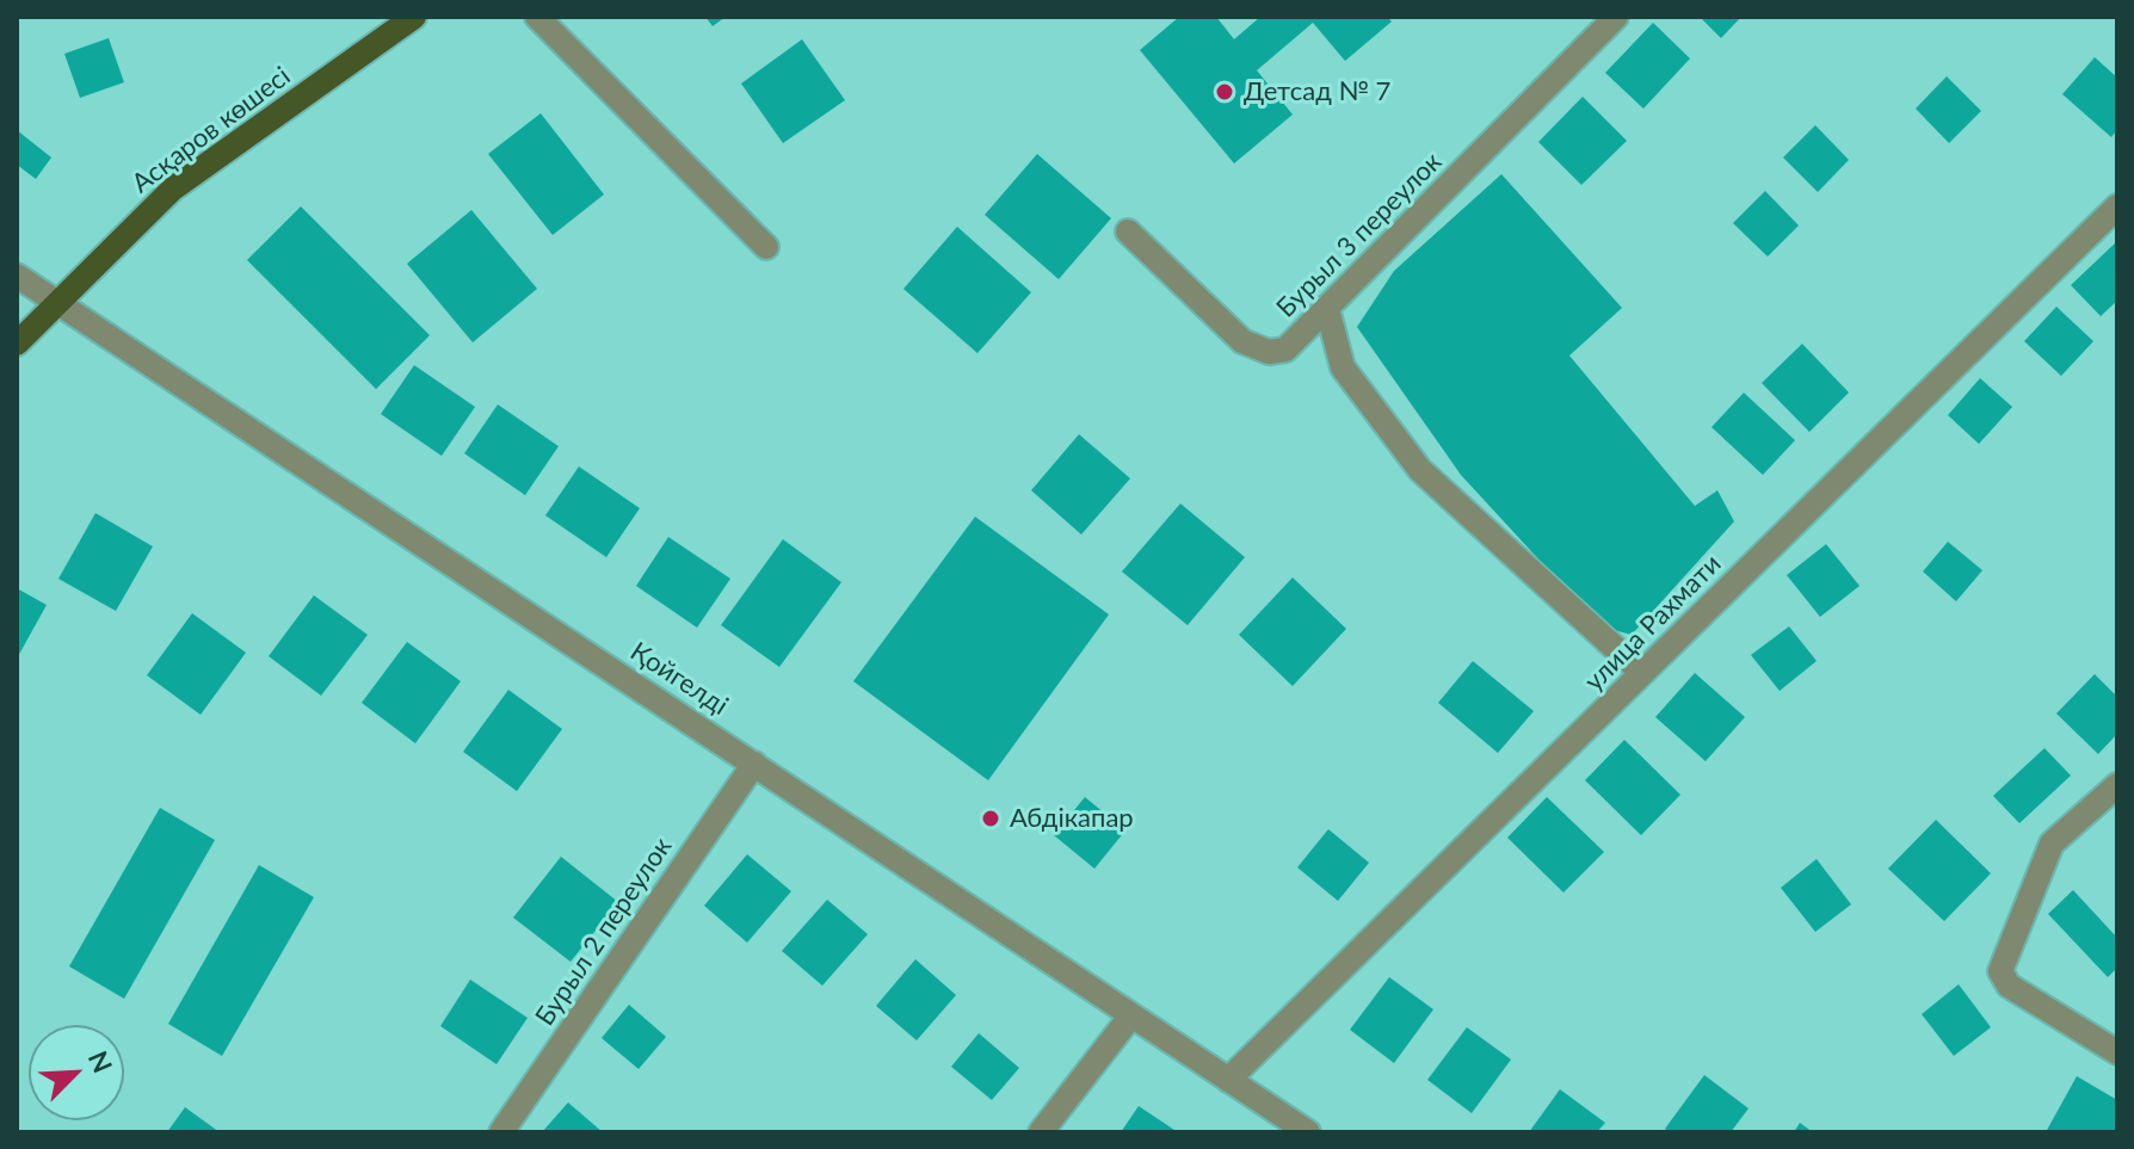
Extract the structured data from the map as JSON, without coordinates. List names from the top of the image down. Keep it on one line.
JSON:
{"streets":{"main road":["Асқаров көшесі"],"street":["Бурыл 3 переулок","улица Рахмати","Қойгелді","Бурыл 2 переулок"]},"crossings":[["Асқаров көшесі","Қойгелді"],["улица Рахмати","Қойгелді"],["Қойгелді","Бурыл 2 переулок"]],"places":["Детсад № 7","Абдiкапар"],"north":"top right"}
